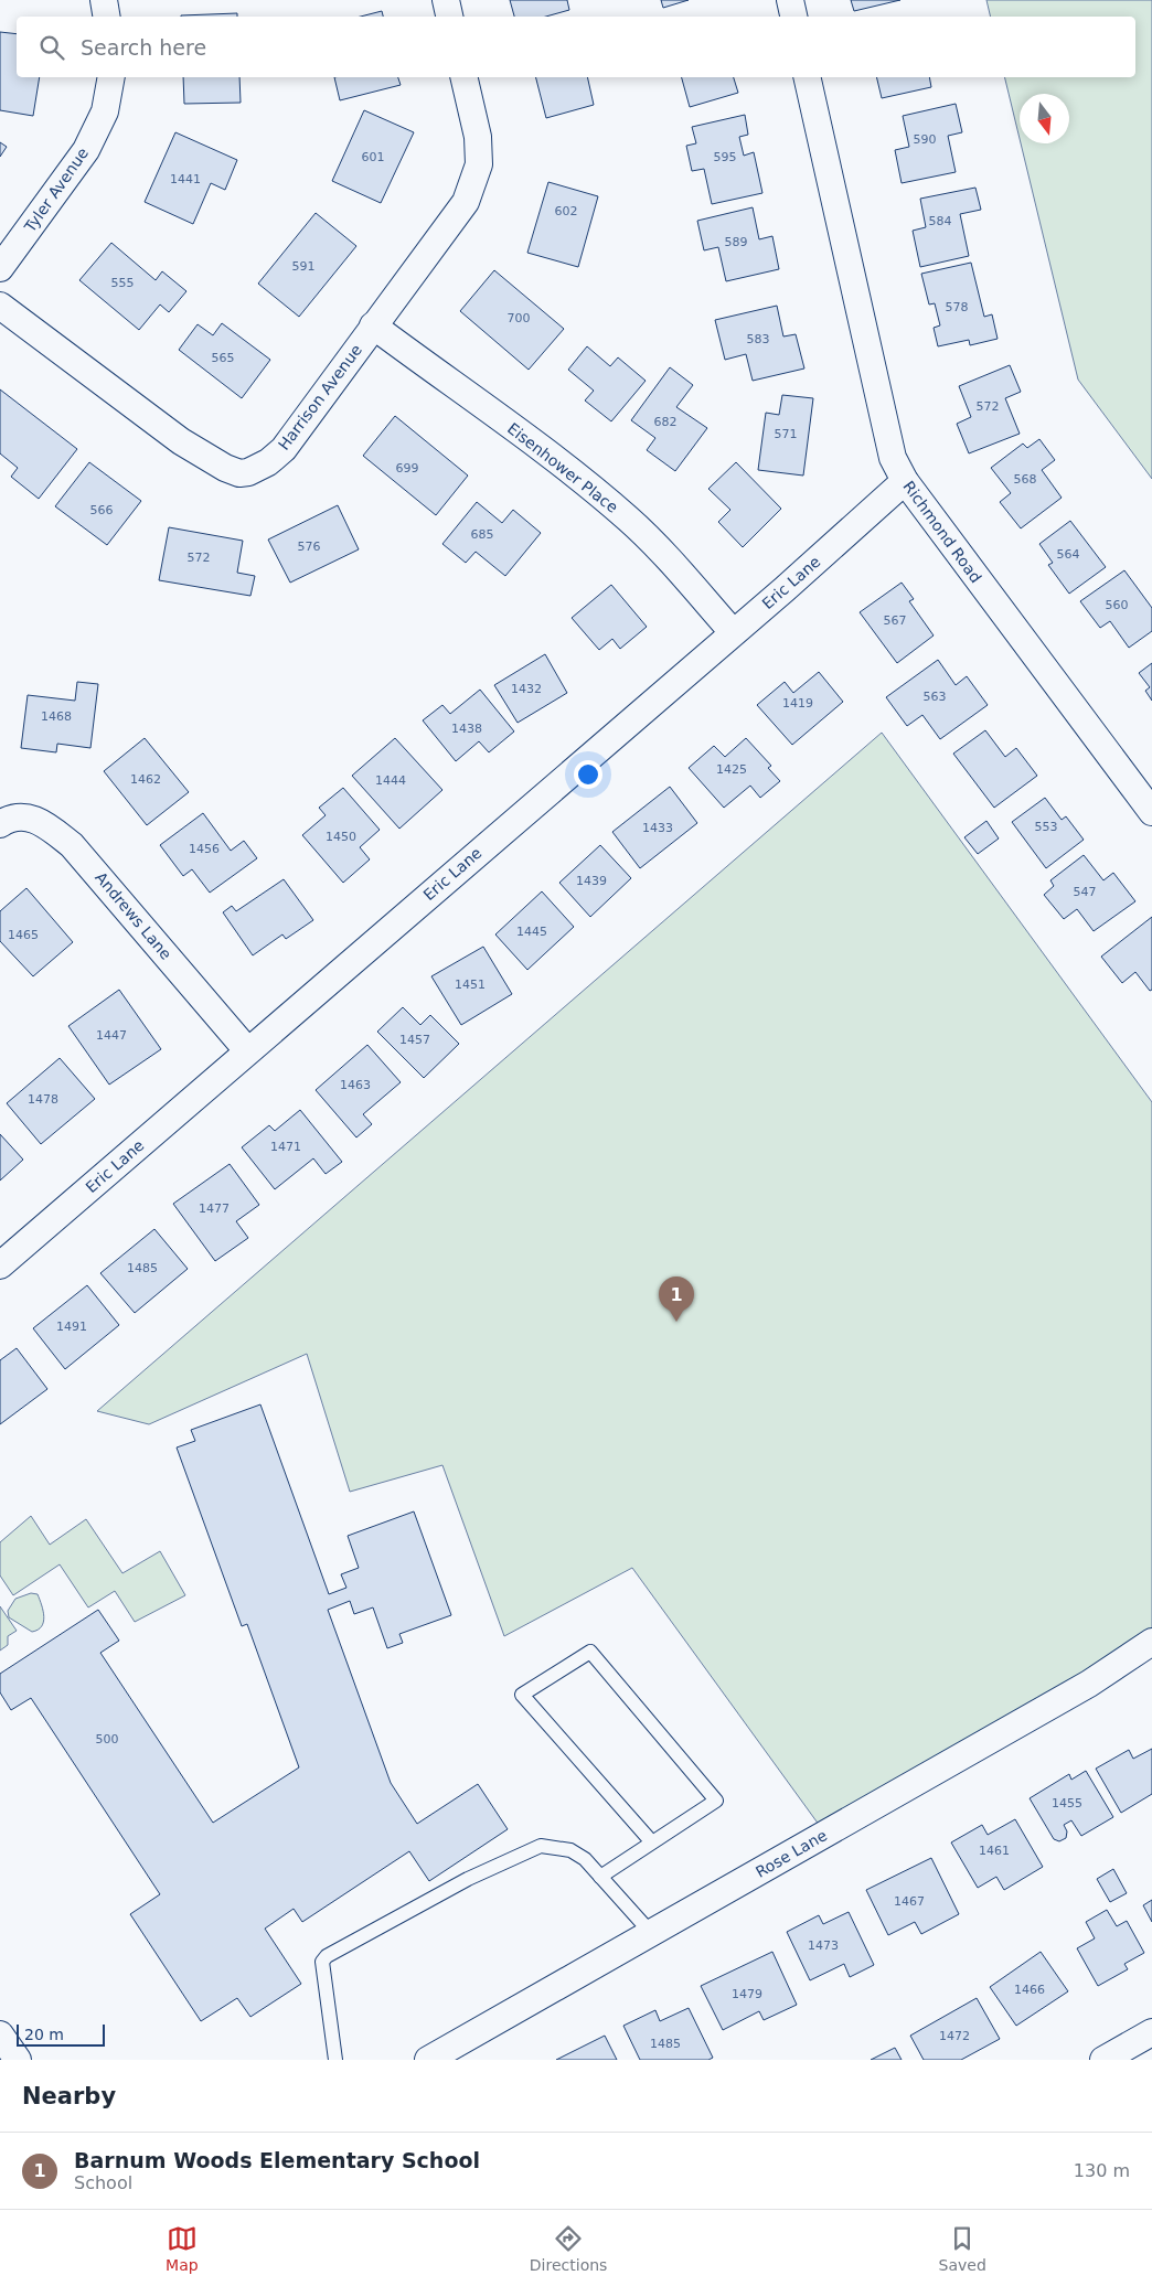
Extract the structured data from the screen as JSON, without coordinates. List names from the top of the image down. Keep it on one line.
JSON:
{"streets":{"street":["Tyler Avenue","Harrison Avenue","Eisenhower Place","Richmond Road","Eric Lane","Andrews Lane","Rose Lane"]},"crossings":[["Harrison Avenue","Eisenhower Place"],["Eisenhower Place","Eric Lane"],["Richmond Road","Eric Lane"],["Eric Lane","Andrews Lane"]],"house_numbers":["590","601","595","1441","602","584","589","591","555","578","700","583","565","572","682","571","699","568","566","685","576","564","572","560","567","1432","563","1419","1468","1438","1425","1462","1444","553","1433","1450","1456","1439","547","1445","1465","1451","1447","1457","1463","1478","1471","1477","1485","1491","500","1455","1461","1467","1473","1466","1479","1472","1485"],"scale_bar":"20 m","north":"bottom","page":{"search":"Search here","pins":"1","scale":"20 m","heading":"Nearby","list":[{"mark":"1","name":"Barnum Woods Elementary School","note":"School","value":"130 m"}],"nav":["Map","Directions","Saved"]}}
